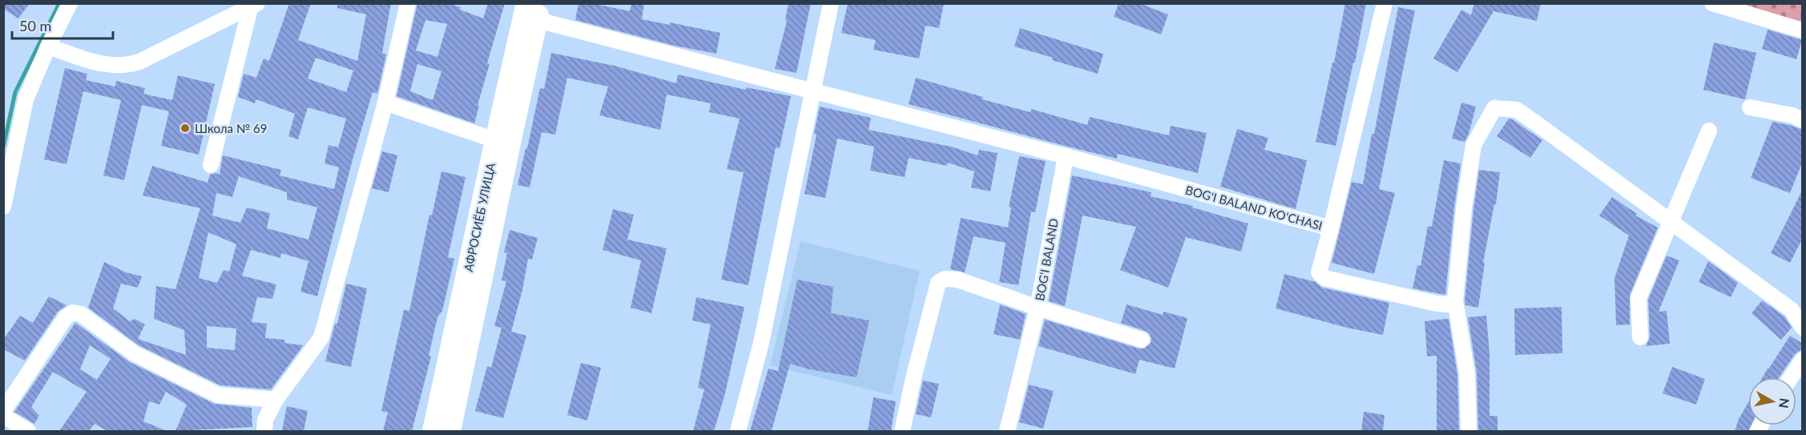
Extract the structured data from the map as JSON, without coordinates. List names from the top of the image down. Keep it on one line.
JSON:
{"streets":{"main road":["АФРОСИЁБ УЛИЦА"],"street":["BOG'I BALAND KO'CHASI","BOG'I BALAND"]},"crossings":[["BOG'I BALAND KO'CHASI","АФРОСИЁБ УЛИЦА"],["BOG'I BALAND KO'CHASI","BOG'I BALAND"]],"places":["Школа № 69"],"scale_bar":"50 m","north":"right"}
